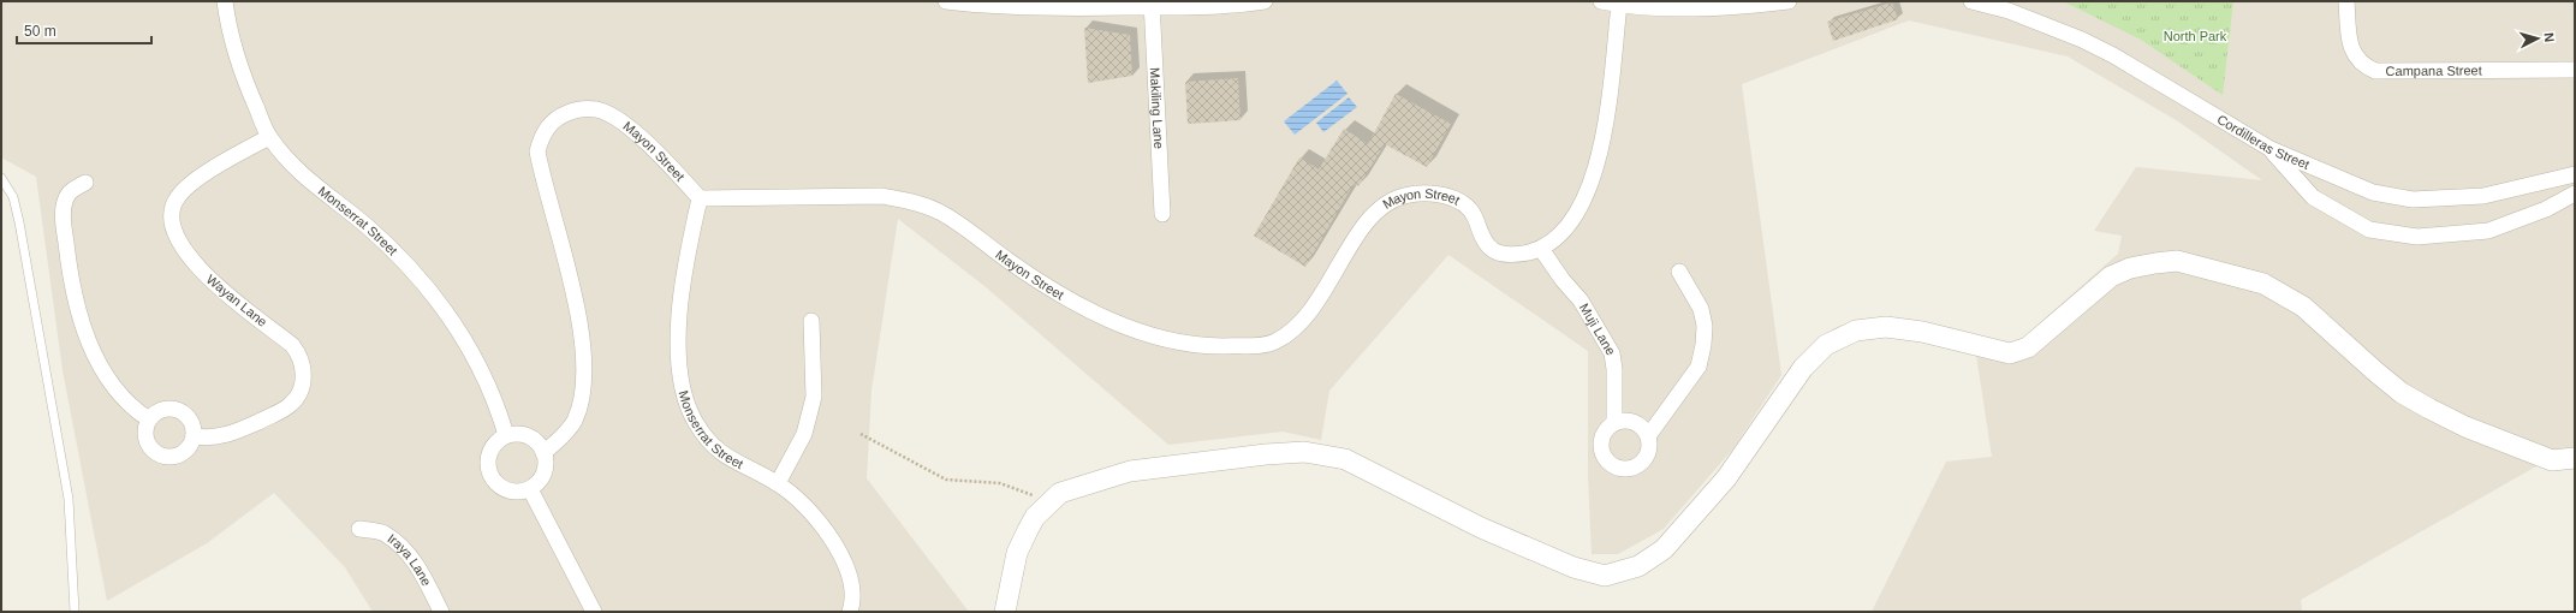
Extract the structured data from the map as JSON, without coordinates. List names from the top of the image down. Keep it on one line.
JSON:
{"streets":{"street":["Campana Street","Makiling Lane","Cordilleras Street","Mayon Street","Monserrat Street","Wayan Lane","Muji Lane","Iraya Lane"]},"crossings":[["Mayon Street","Monserrat Street"],["Mayon Street","Muji Lane"],["Monserrat Street","Wayan Lane"]],"parks":["North Park"],"scale_bar":"50 m","north":"right"}
